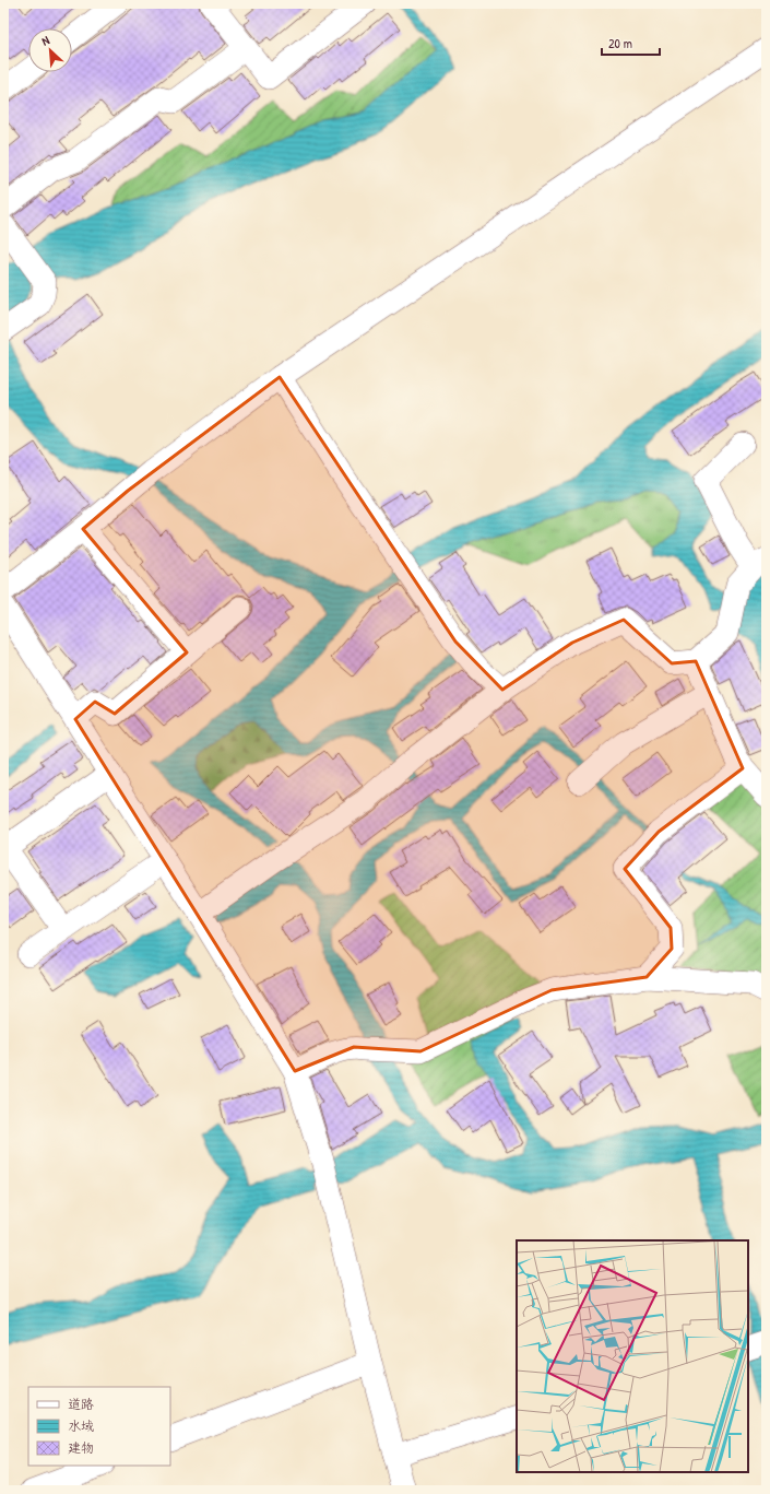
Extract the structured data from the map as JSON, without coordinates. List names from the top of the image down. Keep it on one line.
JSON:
{"legend":["道路","水域","建物"],"scale_bar":"20 m","north":"top left"}
